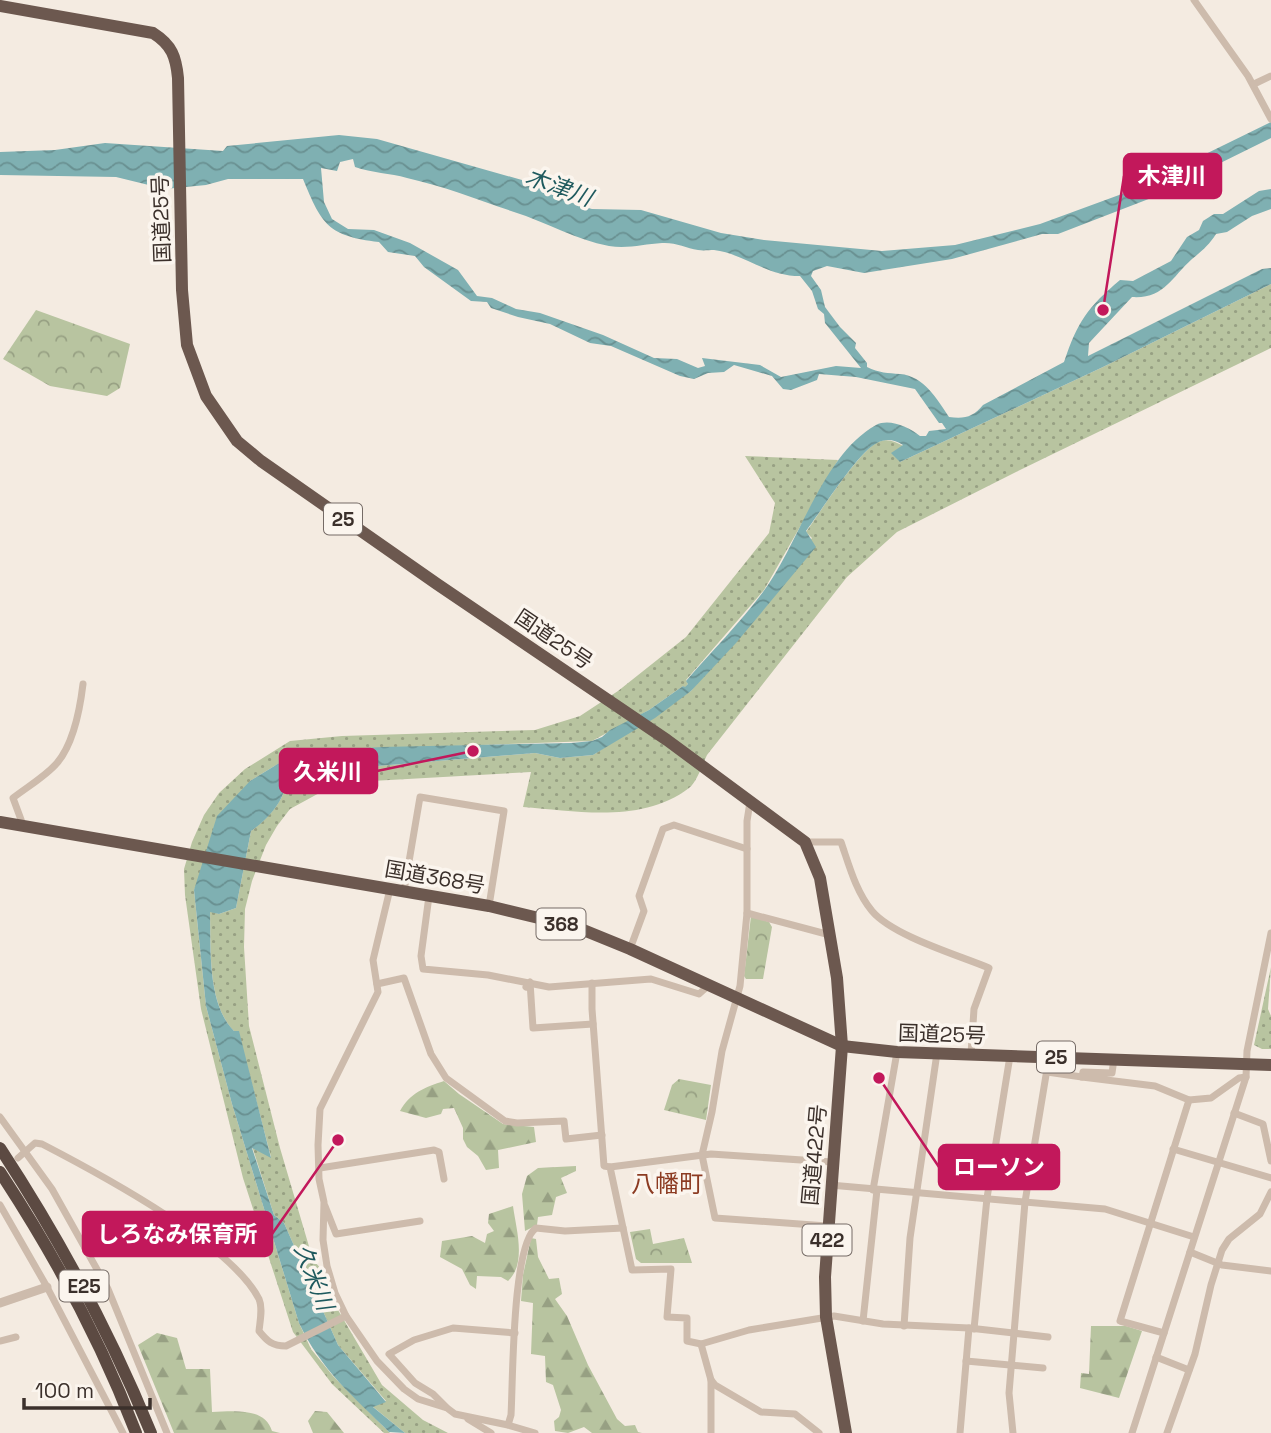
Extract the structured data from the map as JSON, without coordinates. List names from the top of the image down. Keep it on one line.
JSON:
{"streets":{"highway":["国道25号","25","国道368号","368","国道422号","422","E25"]},"crossings":[["国道25号","国道368号"],["国道25号","国道422号"],["国道368号","国道422号"]],"districts":["八幡町"],"water":["木津川","久米川"],"places":["木津川","久米川","ローソン","しろなみ保育所"],"scale_bar":"100 m"}
